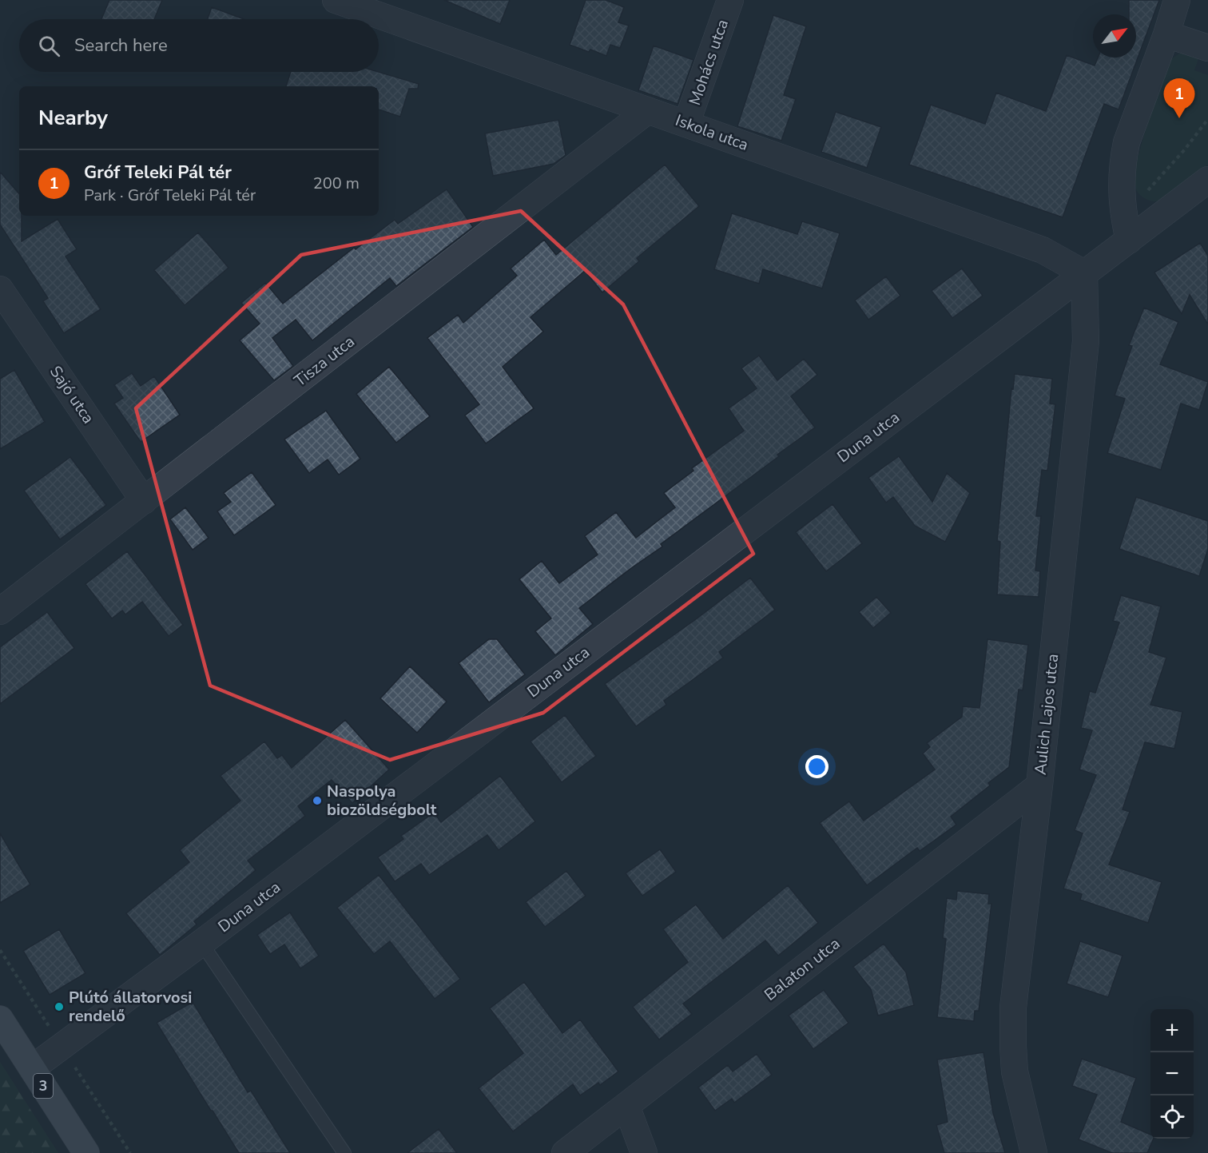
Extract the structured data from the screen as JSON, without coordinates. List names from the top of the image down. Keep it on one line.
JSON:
{"streets":{"main road":["3"],"street":["Mohács utca","Iskola utca","Tisza utca","Sajó utca","Duna utca","Aulich Lajos utca","Balaton utca"]},"crossings":[["Mohács utca","Iskola utca"],["Iskola utca","Tisza utca"],["Iskola utca","Duna utca"],["Iskola utca","Aulich Lajos utca"],["Tisza utca","Sajó utca"],["Duna utca","Aulich Lajos utca"],["Duna utca","3"],["Aulich Lajos utca","Balaton utca"]],"places":["Naspolya biozöldségbolt","Plútó állatorvosi rendelő"],"north":"top right","page":{"search":"Search here","pins":"1","heading":"Nearby","list":[{"mark":"1","name":"Gróf Teleki Pál tér","note":"Park · Gróf Teleki Pál tér","value":"200 m"}],"map_buttons":["+","−"]}}
